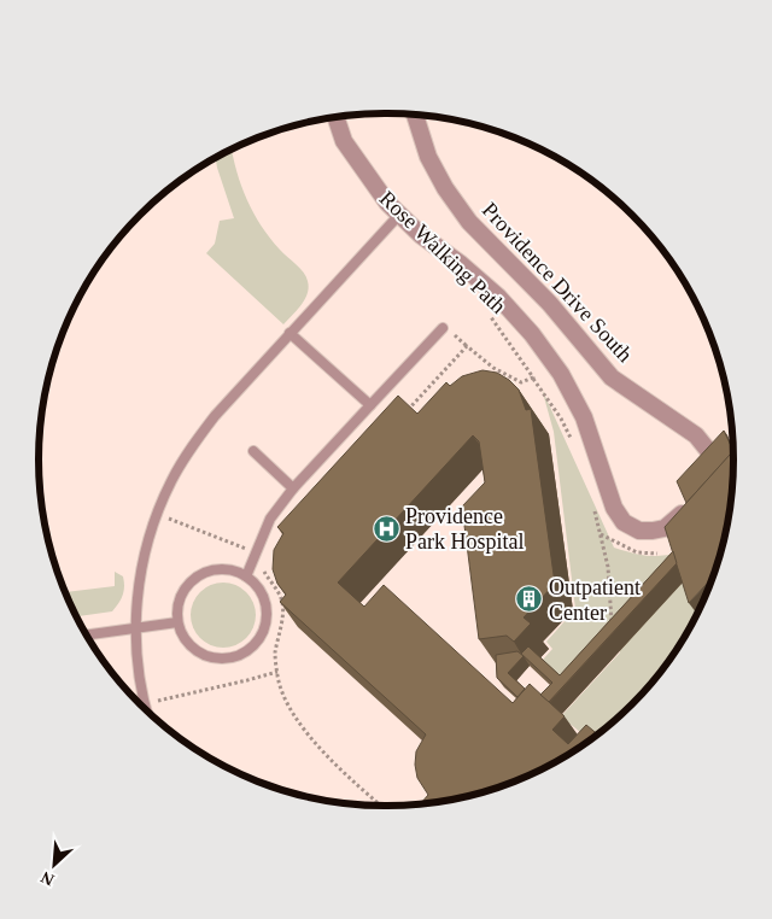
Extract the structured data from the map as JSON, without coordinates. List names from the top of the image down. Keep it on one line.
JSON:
{"streets":{"street":["Providence Drive South"],"path":["Rose Walking Path"]},"places":{"hospital":["Providence Park Hospital"],"building":["Outpatient Center"]},"north":"bottom left"}
